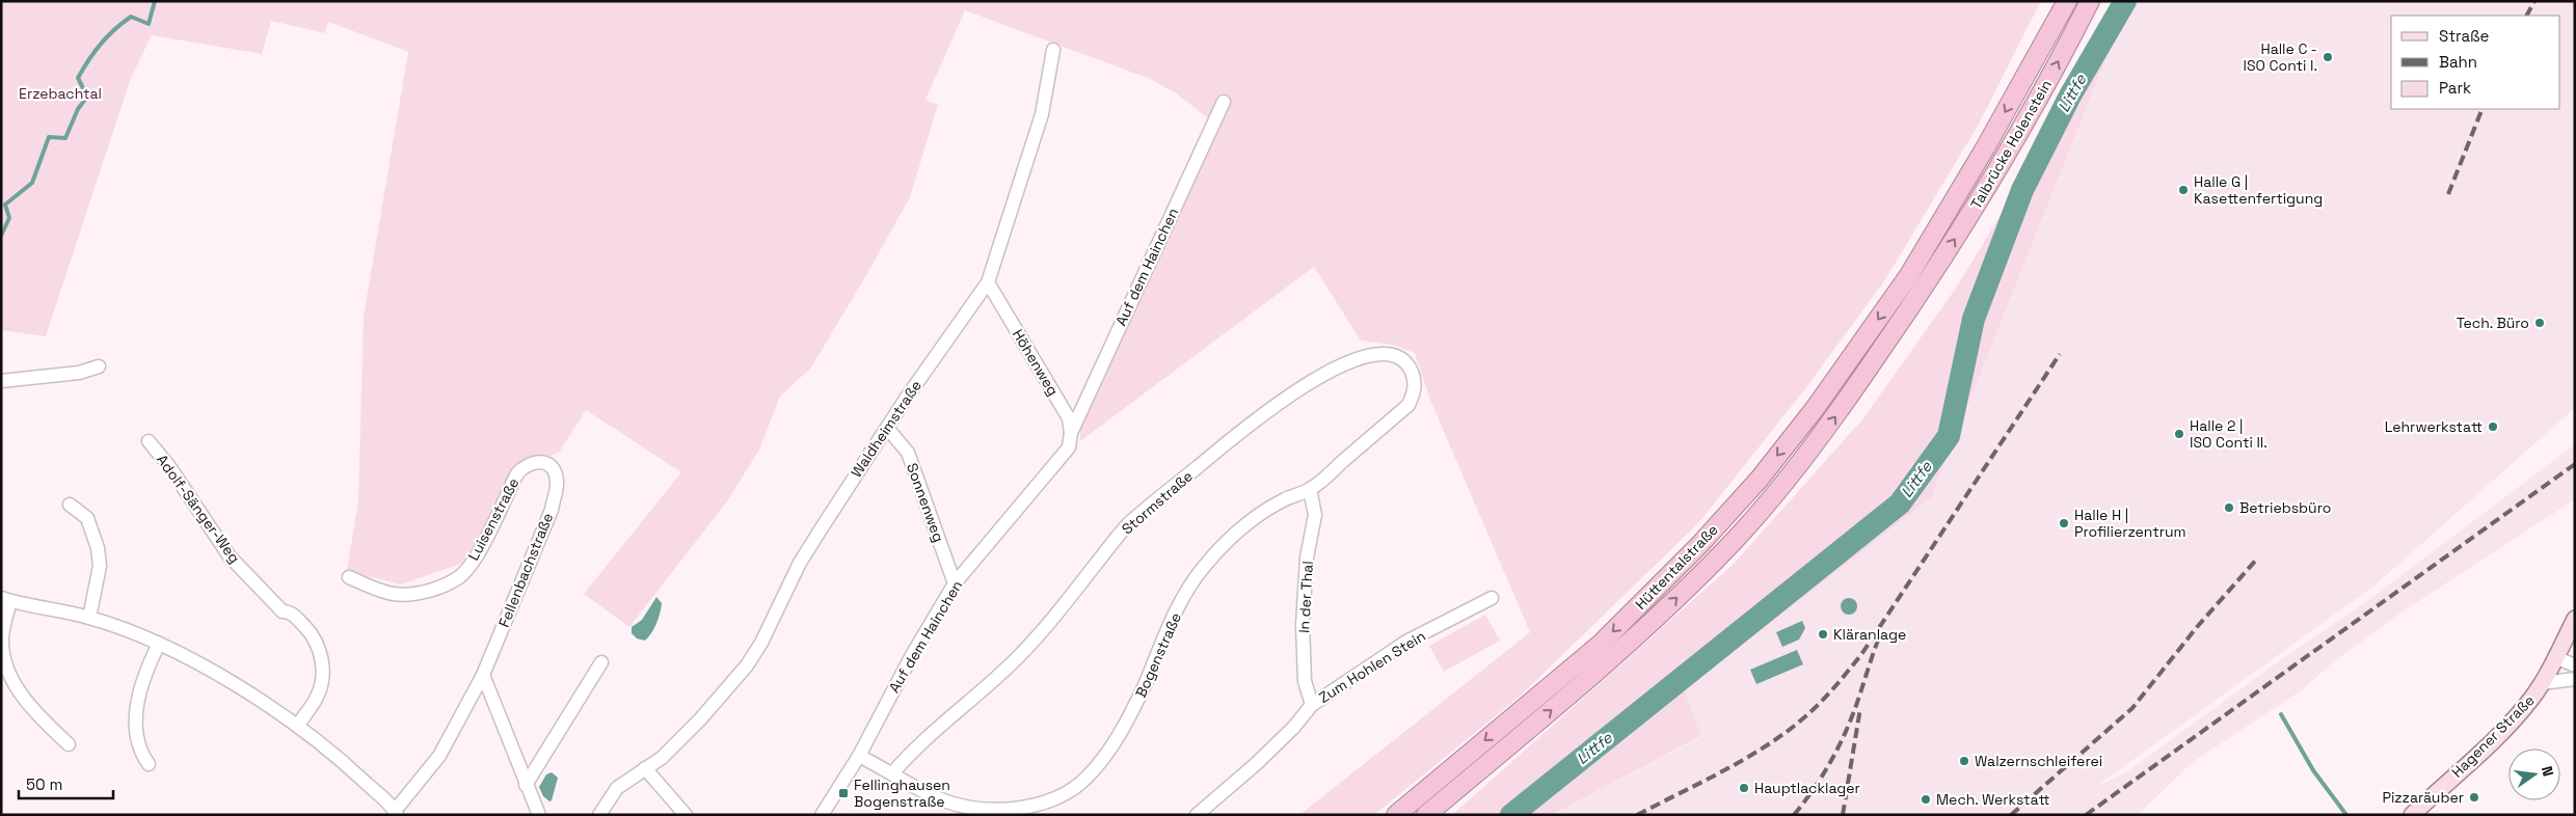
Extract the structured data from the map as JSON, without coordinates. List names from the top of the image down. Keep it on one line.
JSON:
{"streets":{"highway":["Talbrücke Holenstein","Hüttentalstraße"],"main road":["Hagener Straße"],"street":["Auf dem Hainchen","Höhenweg","Waldheimstraße","Sonnenweg","Stormstraße","Adolf-Sänger-Weg","Luisenstraße","Fellenbachstraße","In der Thal","Bogenstraße","Zum Hohlen Stein"]},"crossings":[["Talbrücke Holenstein","Hüttentalstraße"],["Auf dem Hainchen","Höhenweg"],["Auf dem Hainchen","Sonnenweg"],["Auf dem Hainchen","Bogenstraße"],["Höhenweg","Waldheimstraße"],["Waldheimstraße","Sonnenweg"],["Stormstraße","Bogenstraße"],["Luisenstraße","Fellenbachstraße"],["In der Thal","Bogenstraße"],["In der Thal","Zum Hohlen Stein"]],"water":["Littfe"],"parks":["Erzebachtal"],"places":{"other":["Halle C - ISO Conti I.","Halle G | Kasettenfertigung","Tech. Büro","Lehrwerkstatt","Halle 2 | ISO Conti II.","Betriebsbüro","Halle H | Profilierzentrum","Kläranlage","Walzernschleiferei","Hauptlacklager","Pizzaräuber","Mech. Werkstatt"],"transit":["Fellinghausen Bogenstraße"]},"legend":["Straße","Bahn","Park"],"scale_bar":"50 m","north":"right"}
